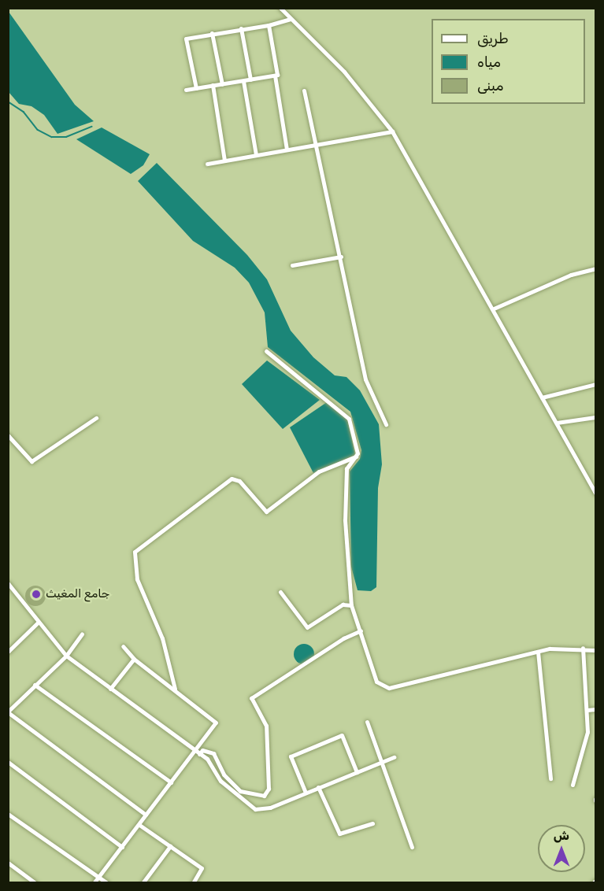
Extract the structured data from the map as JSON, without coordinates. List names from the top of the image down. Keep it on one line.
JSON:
{"places":["جامع المغيث"],"legend":["طريق","مياه","مبنى"],"north":"top"}
